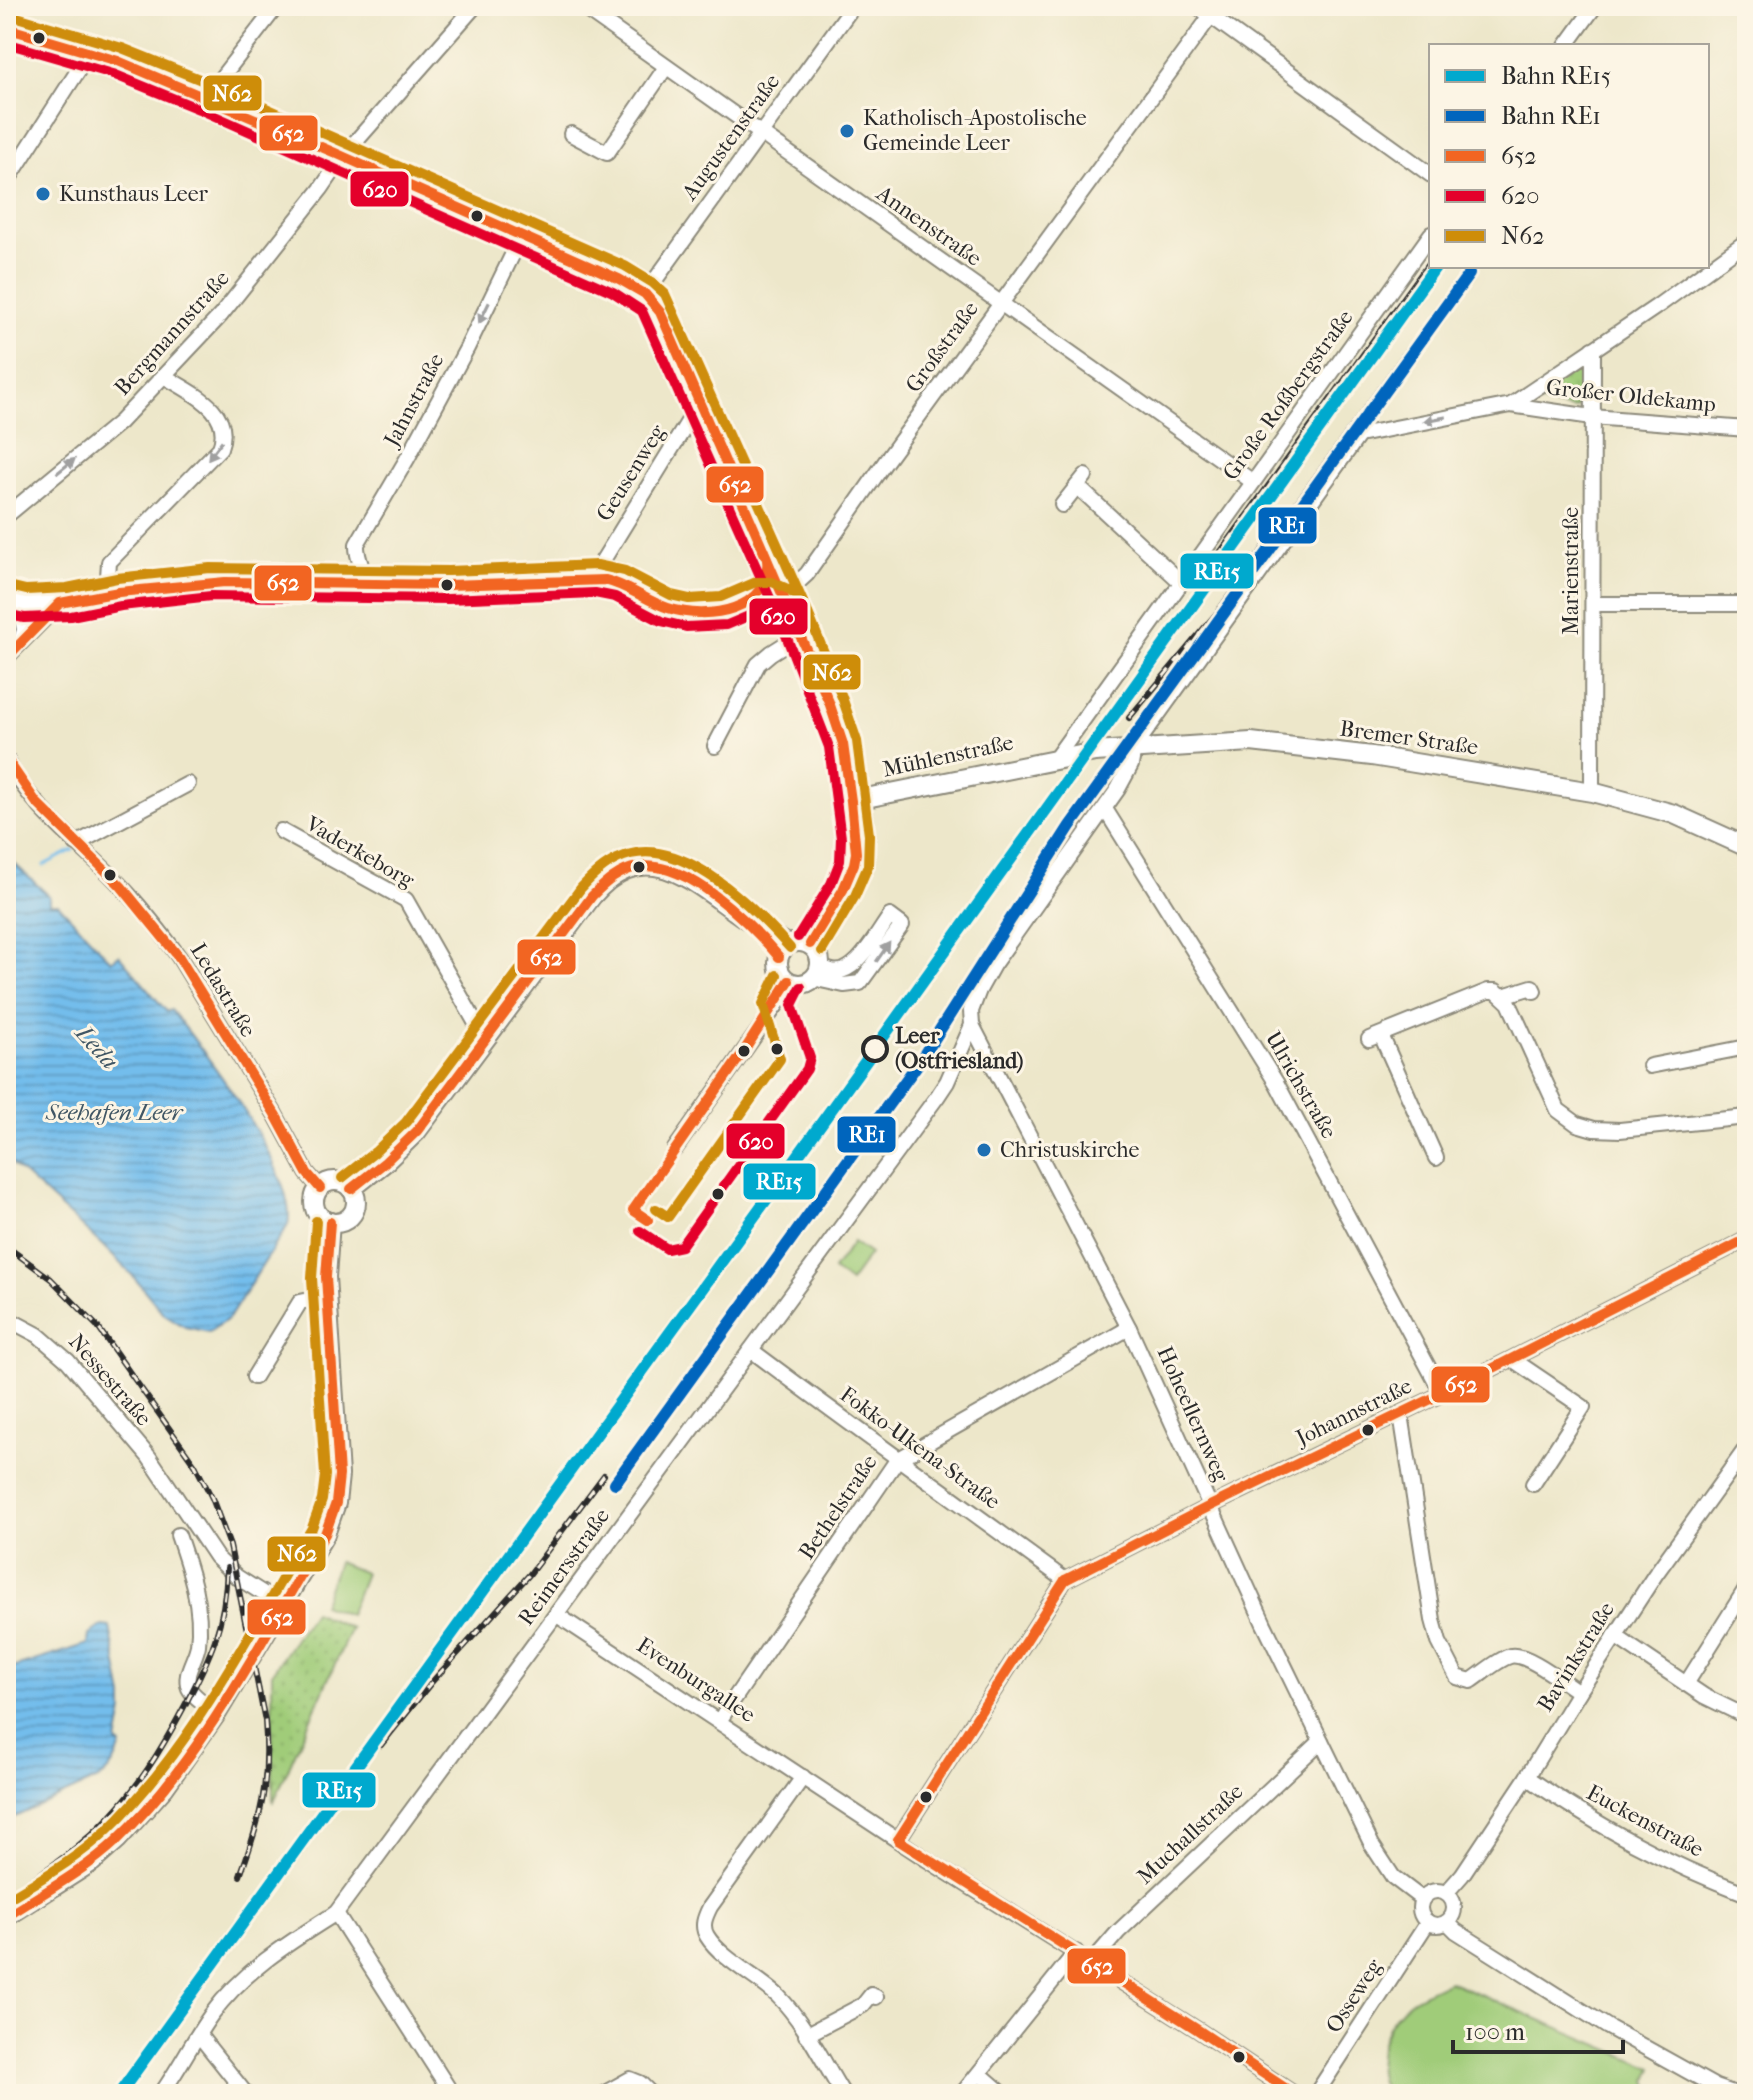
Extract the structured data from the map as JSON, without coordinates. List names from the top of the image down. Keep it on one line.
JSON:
{"streets":{"main road":["Bremer Straße","Mühlenstraße"],"street":["Augustenstraße","Annenstraße","Bergmannstraße","Großstraße","Große Roßbergstraße","Großer Oldekamp","Jahnstraße","Geusenweg","Marienstraße","Vaderkeborg","Ledastraße","Ulrichstraße","Nessestraße","Johannstraße","Hoheellernweg","Fokko-Ukena-Straße","Bethelstraße","Reimersstraße","Bavinkstraße","Evenburgallee","Euckenstraße","Muchallstraße","Osseweg"]},"crossings":[["Augustenstraße","Annenstraße"],["Annenstraße","Großstraße"],["Annenstraße","Große Roßbergstraße"],["Große Roßbergstraße","Bremer Straße"],["Große Roßbergstraße","Mühlenstraße"],["Großer Oldekamp","Marienstraße"],["Großer Oldekamp","Reimersstraße"],["Marienstraße","Bremer Straße"],["Bremer Straße","Mühlenstraße"],["Bremer Straße","Reimersstraße"],["Ulrichstraße","Johannstraße"],["Ulrichstraße","Reimersstraße"],["Johannstraße","Hoheellernweg"],["Johannstraße","Fokko-Ukena-Straße"],["Hoheellernweg","Bethelstraße"],["Hoheellernweg","Reimersstraße"],["Hoheellernweg","Bavinkstraße"],["Hoheellernweg","Muchallstraße"],["Hoheellernweg","Osseweg"],["Fokko-Ukena-Straße","Bethelstraße"],["Fokko-Ukena-Straße","Reimersstraße"],["Bethelstraße","Evenburgallee"],["Reimersstraße","Evenburgallee"],["Bavinkstraße","Euckenstraße"],["Bavinkstraße","Osseweg"],["Evenburgallee","Muchallstraße"]],"one_way":["Jahnstraße"],"water":["Leda","Seehafen Leer"],"places":["Katholisch-Apostolische Gemeinde Leer","Kunsthaus Leer","Leer (Ostfriesland)","Christuskirche"],"lines":["transit line N62","transit line 652","transit line 620","rail line RE15","rail line RE1"],"legend":["Bahn RE15","Bahn RE1","652","620","N62"],"scale_bar":"100 m"}
